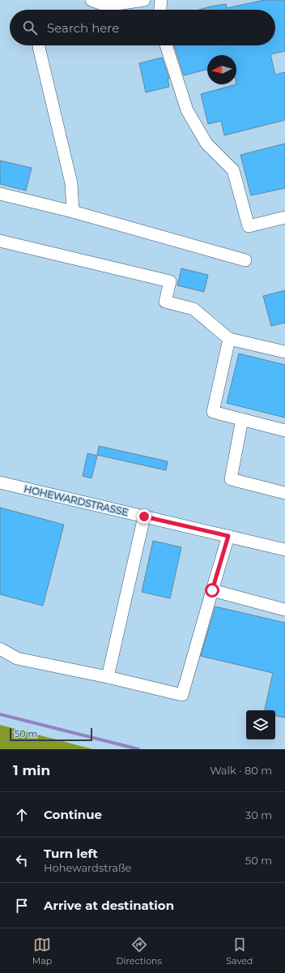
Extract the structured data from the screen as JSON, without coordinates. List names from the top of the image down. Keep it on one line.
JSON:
{"streets":{"street":["HOHEWARDSTRASSE"]},"scale_bar":"50 m","north":"left","page":{"search":"Search here","scale":"50 m","heading":["1 min","Walk · 80 m"],"list":[["Continue","30 m"],["Turn left","Hohewardstraße","50 m"],"Arrive at destination"],"nav":["Map","Directions","Saved"]}}
